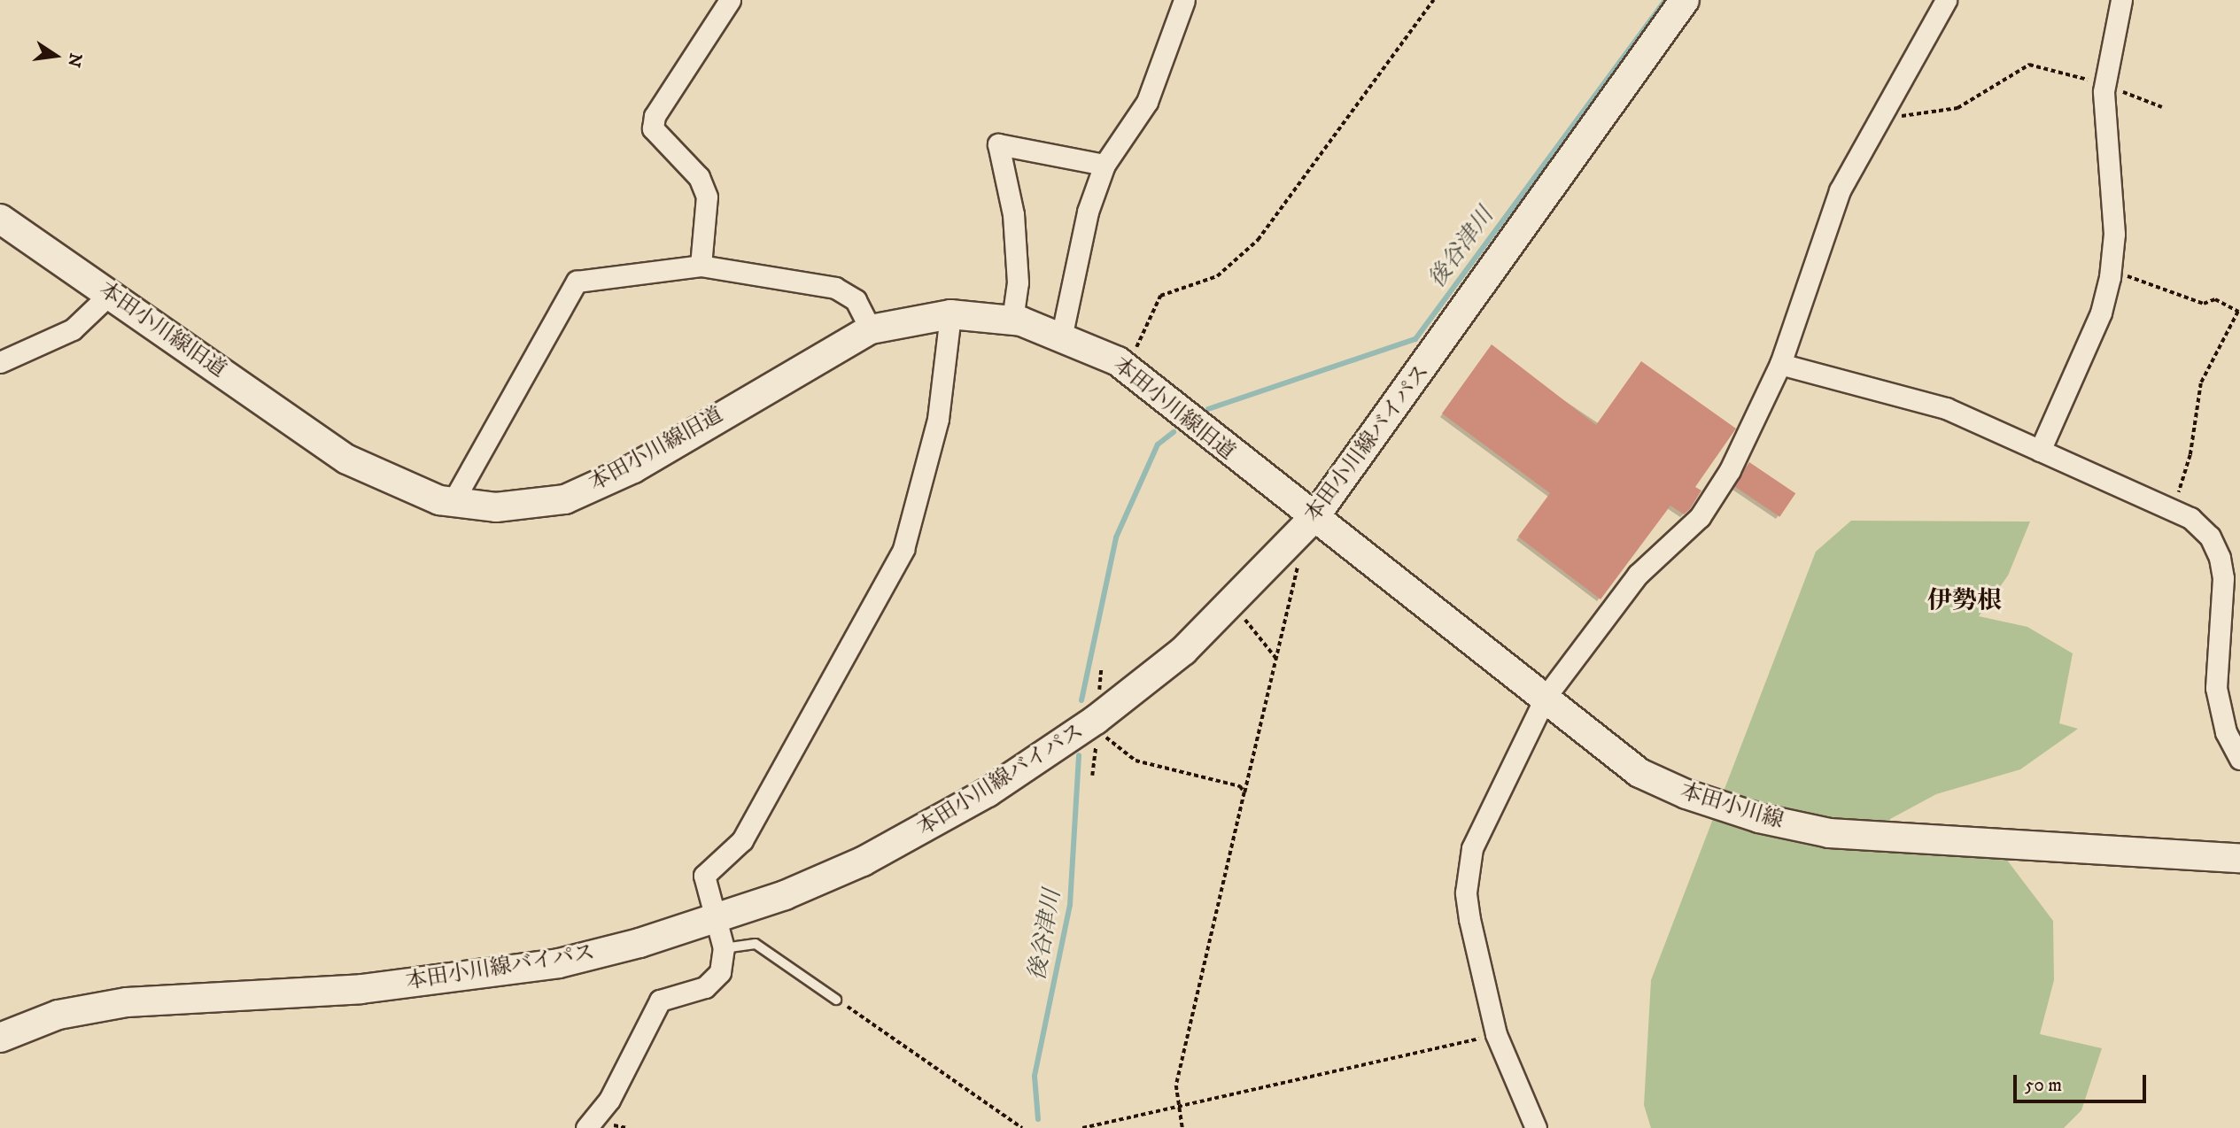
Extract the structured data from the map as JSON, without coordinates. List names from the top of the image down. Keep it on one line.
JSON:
{"streets":{"main road":["本田小川線旧道","本田小川線バイパス","本田小川線"]},"crossings":[["本田小川線旧道","本田小川線バイパス"],["本田小川線旧道","本田小川線"],["本田小川線バイパス","本田小川線"]],"districts":["伊勢根"],"water":["後谷津川"],"scale_bar":"50 m","north":"right"}
